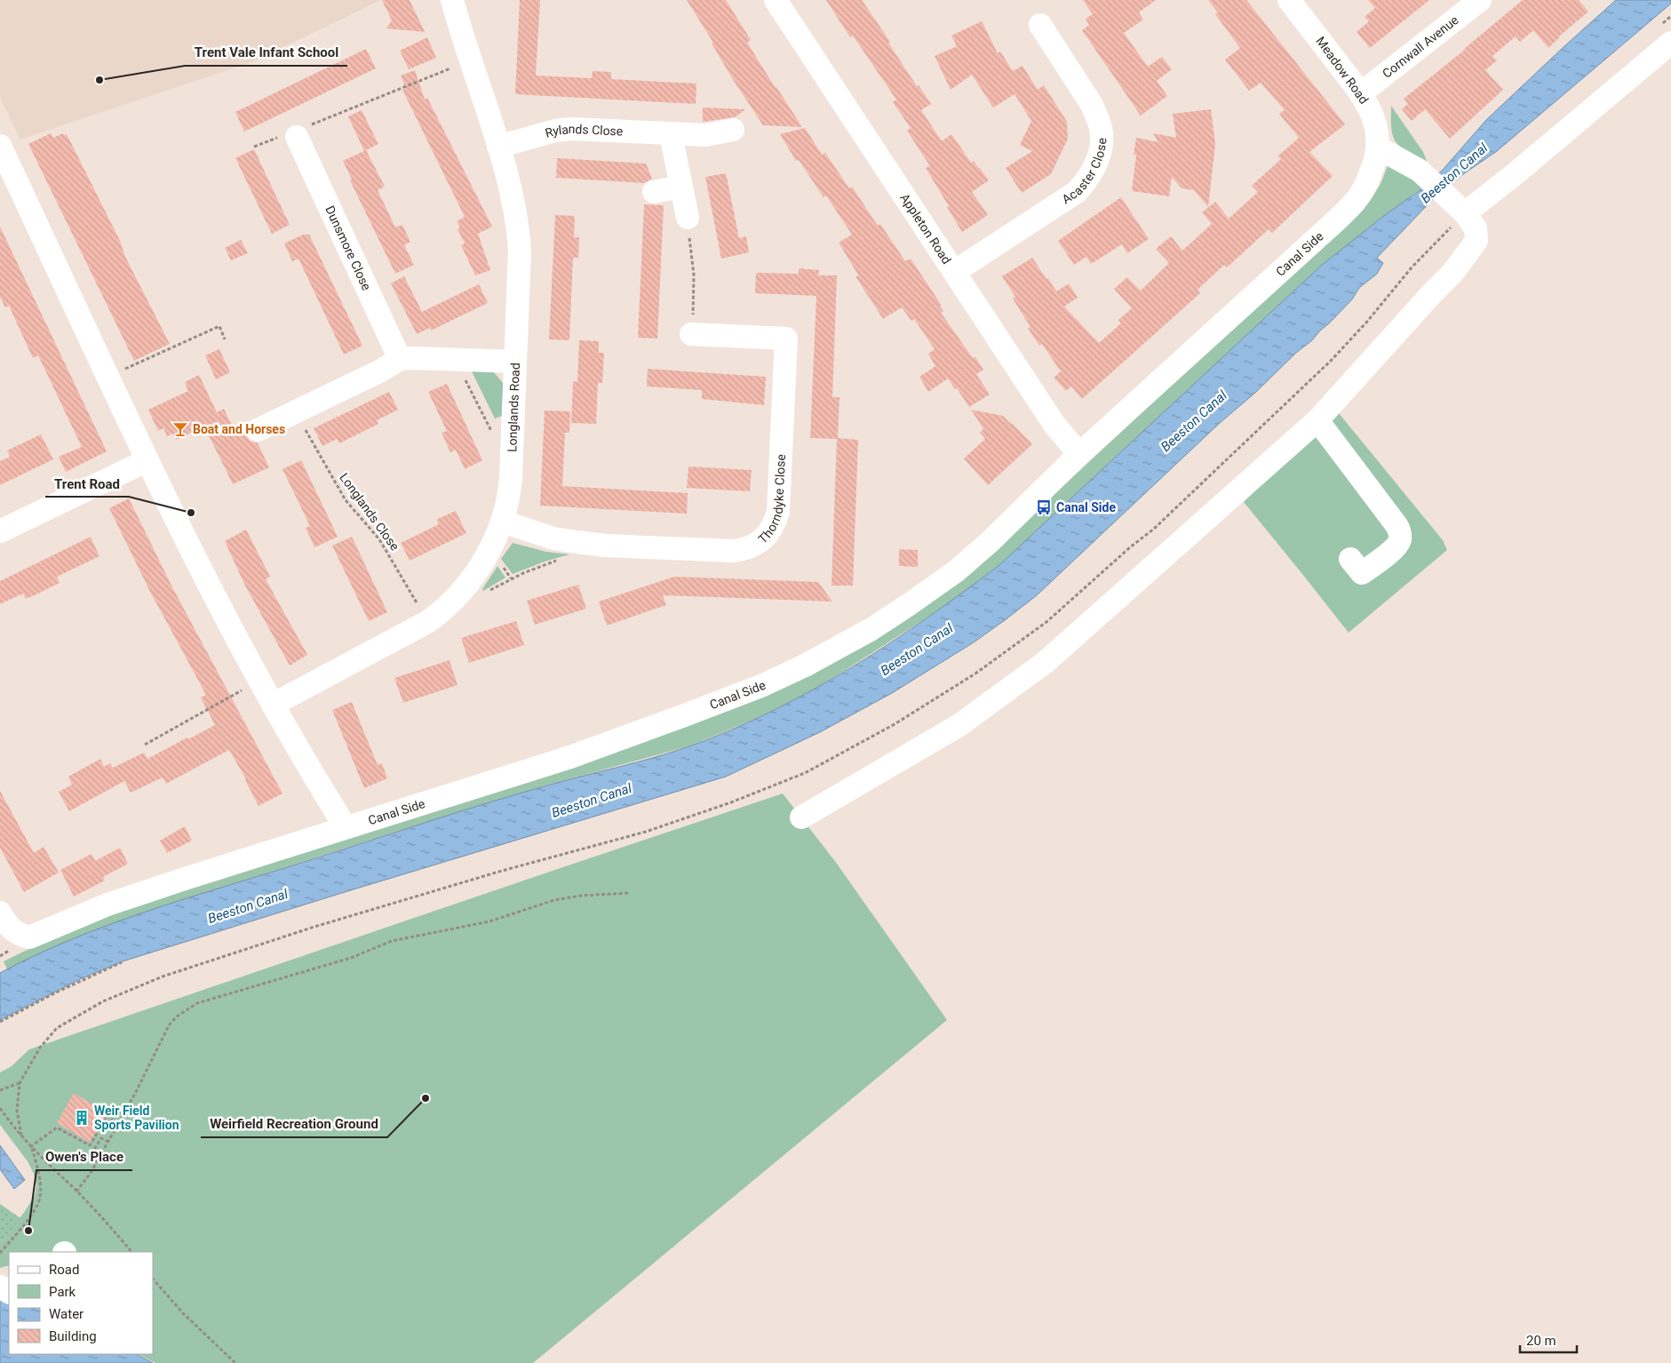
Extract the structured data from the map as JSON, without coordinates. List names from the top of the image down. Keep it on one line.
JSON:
{"streets":{"street":["Cornwall Avenue","Meadow Road","Rylands Close","Acaster Close","Appleton Road","Dunsmore Close","Canal Side","Longlands Road","Thorndyke Close"],"path":["Longlands Close"]},"crossings":[["Cornwall Avenue","Meadow Road"],["Meadow Road","Canal Side"],["Rylands Close","Longlands Road"],["Acaster Close","Appleton Road"],["Appleton Road","Canal Side"],["Longlands Road","Thorndyke Close"],["Longlands Road","Longlands Close"]],"water":["Beeston Canal"],"places":{"other":["Trent Vale Infant School","Trent Road","Weirfield Recreation Ground","Owen's Place"],"bar":["Boat and Horses"],"bus stop":["Canal Side"],"building":["Weir Field Sports Pavilion"]},"legend":["Road","Park","Water","Building"],"scale_bar":"20 m"}
